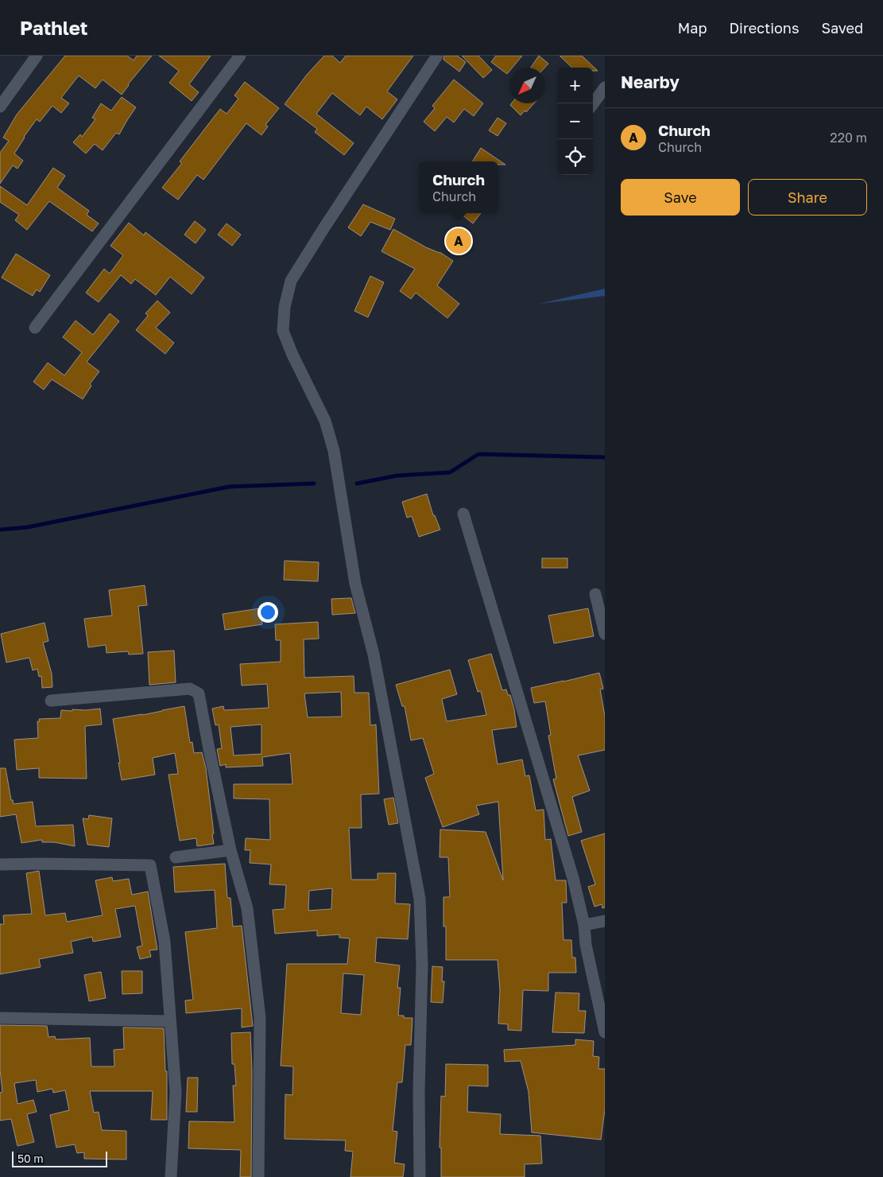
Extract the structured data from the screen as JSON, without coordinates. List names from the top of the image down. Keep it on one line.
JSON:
{"scale_bar":"50 m","north":"bottom left","page":{"header":"Pathlet","nav":["Map","Directions","Saved"],"heading":"Nearby","map_buttons":["+","−"],"list":[{"mark":"A","name":"Church","note":"Church","value":"220 m"}],"popup":["Church","Church"],"buttons":["Save","Share"],"pins":"A","scale":"50 m"}}
